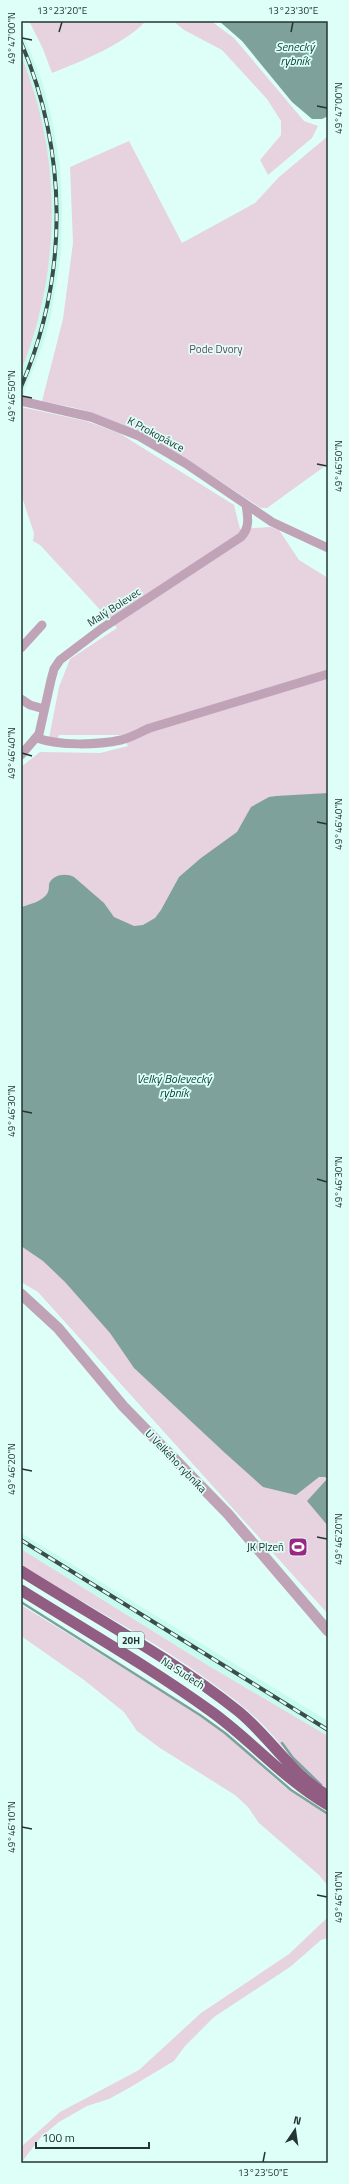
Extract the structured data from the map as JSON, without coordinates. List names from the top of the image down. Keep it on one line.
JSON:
{"streets":{"main road":["20H","Na Sudech"],"street":["K Prokopávce","Malý Bolevec","U Velkého rybníka"]},"crossings":[["K Prokopávce","Malý Bolevec"]],"water":["Senecký rybník","Velký Bolevecký rybník"],"parks":["Pode Dvory"],"places":{"sports":["JK Plzeň"]},"scale_bar":"100 m","north":"top","coordinates":["13°23'20\"E","13°23'30\"E","49°47'00\"N","49°46'50\"N","49°46'40\"N","49°46'30\"N","49°46'20\"N","49°46'10\"N","13°23'50\"E"]}
